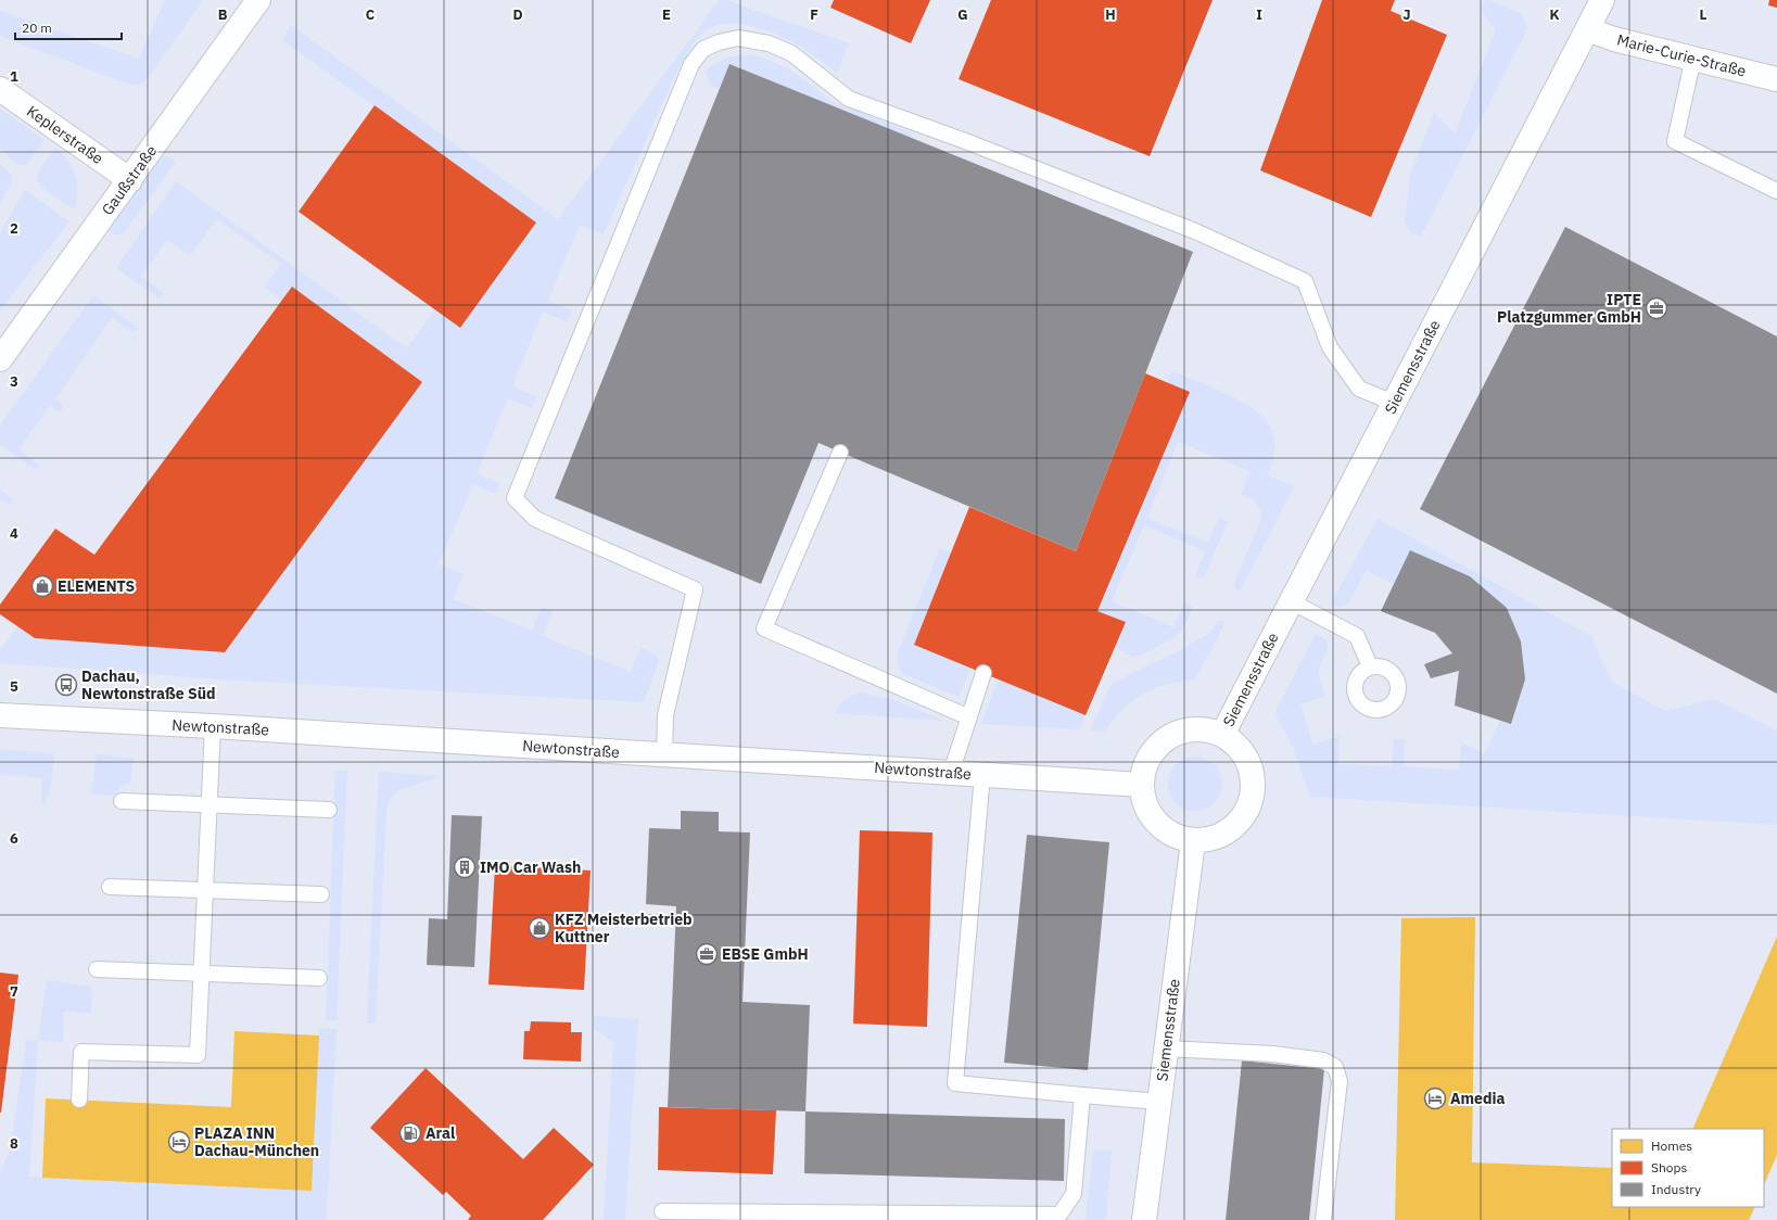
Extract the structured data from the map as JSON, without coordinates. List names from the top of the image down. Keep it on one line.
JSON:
{"streets":{"street":["Marie-Curie-Straße","Keplerstraße","Gaußstraße","Siemensstraße","Newtonstraße"]},"crossings":[["Marie-Curie-Straße","Siemensstraße"],["Keplerstraße","Gaußstraße"],["Siemensstraße","Newtonstraße"]],"places":{"office":["IPTE Platzgummer GmbH","EBSE GmbH"],"shop":["ELEMENTS","KFZ Meisterbetrieb Kuttner"],"bus stop":["Dachau, Newtonstraße Süd"],"building":["IMO Car Wash"],"hotel":["Amedia","PLAZA INN Dachau-München"],"fuel station":["Aral"]},"legend":["Homes","Shops","Industry"],"scale_bar":"20 m","grid":{"columns":["B","C","D","E","F","G","H","I","J","K","L"],"rows":["1","2","3","4","5","6","7","8"]}}
